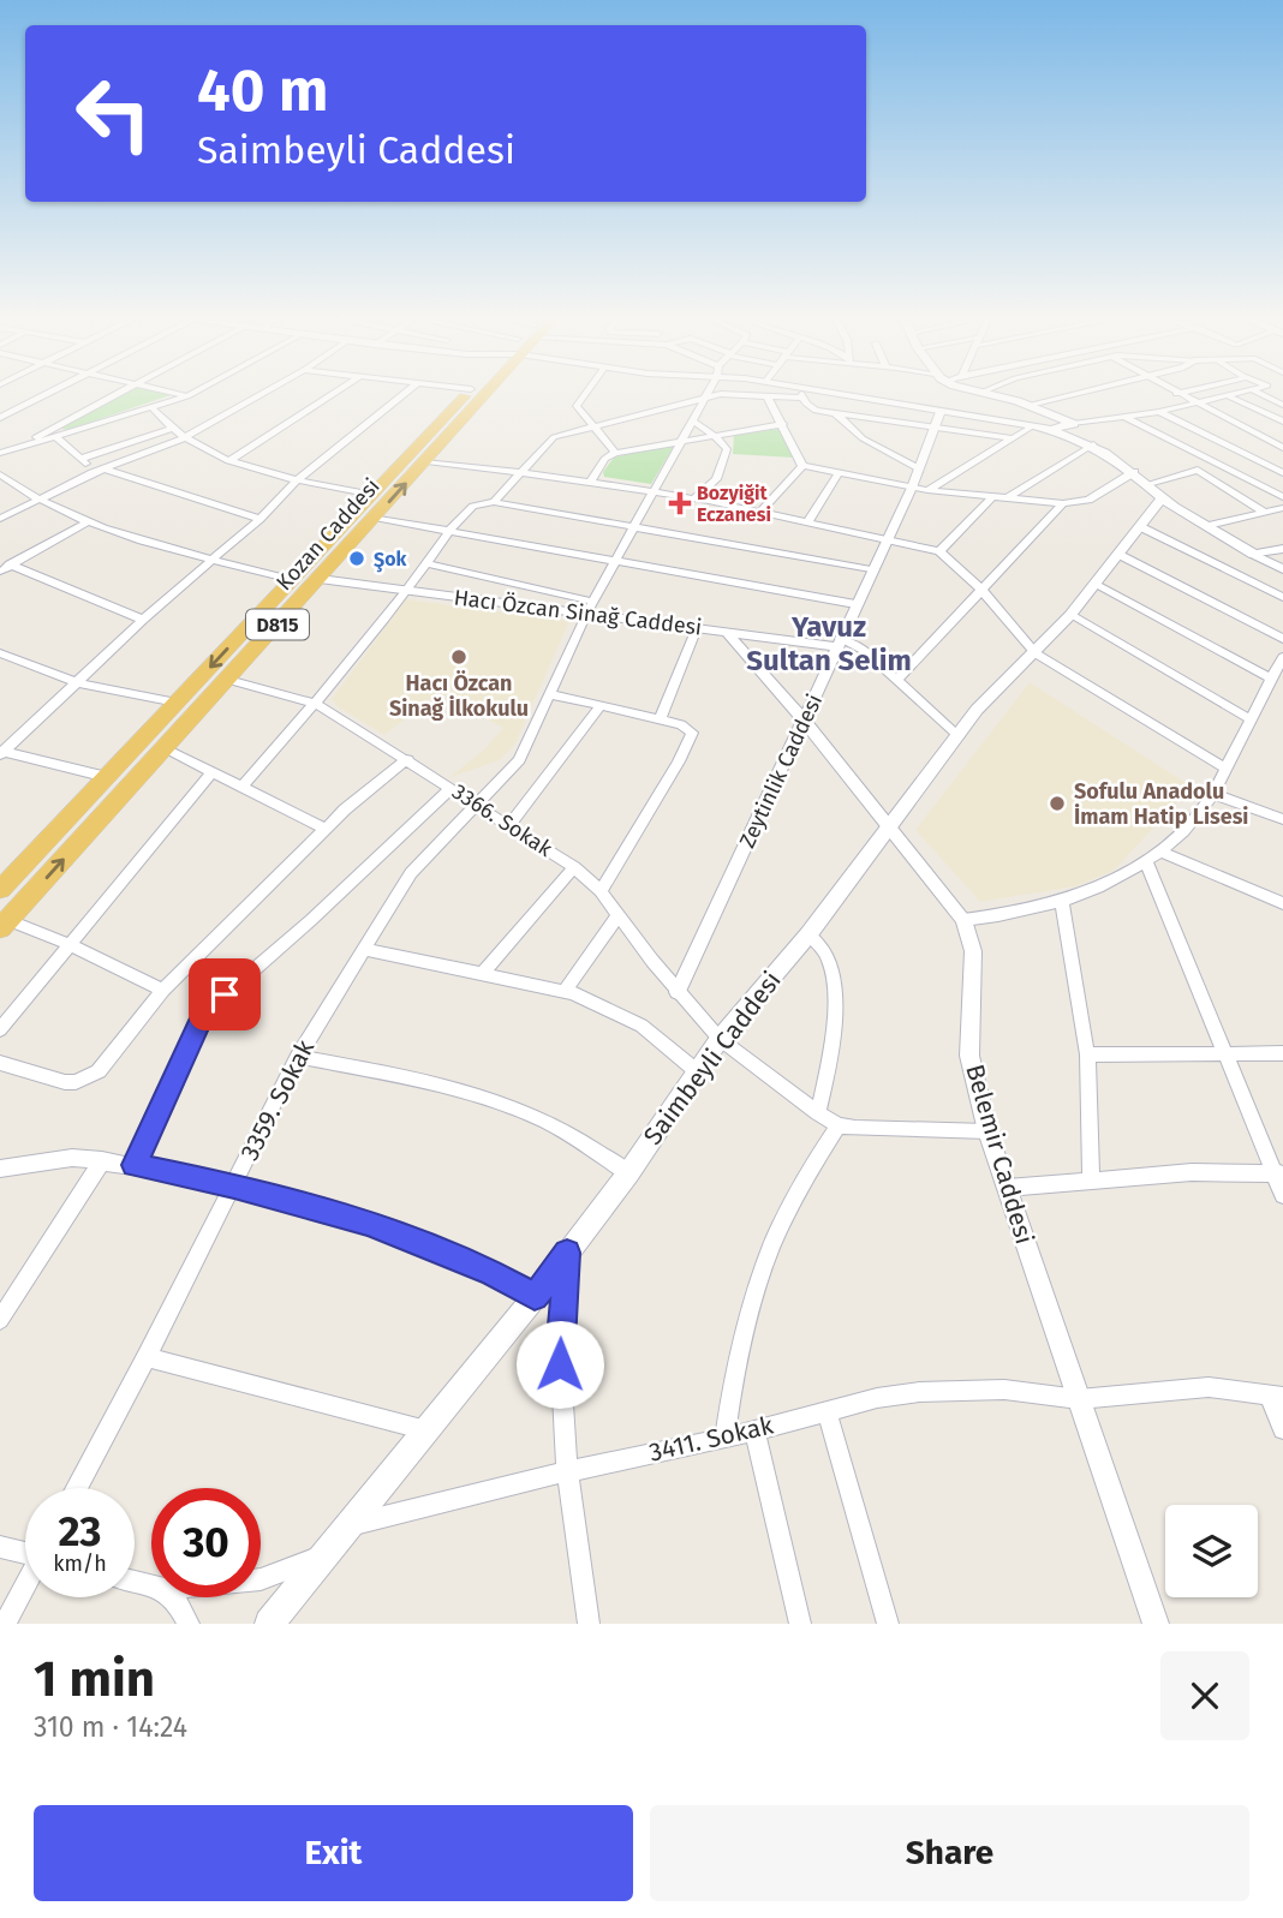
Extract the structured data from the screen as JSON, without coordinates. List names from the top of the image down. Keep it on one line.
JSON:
{"streets":{"highway":["Kozan Caddesi","D815"],"main road":["Saimbeyli Caddesi"],"street":["Hacı Özcan Sinağ Caddesi","Zeytinlik Caddesi","3366. Sokak","3359. Sokak","Belemir Caddesi","3411. Sokak"]},"crossings":[["Kozan Caddesi","Hacı Özcan Sinağ Caddesi"],["Kozan Caddesi","3366. Sokak"],["Hacı Özcan Sinağ Caddesi","Zeytinlik Caddesi"],["Hacı Özcan Sinağ Caddesi","3359. Sokak"],["Hacı Özcan Sinağ Caddesi","Belemir Caddesi"],["Zeytinlik Caddesi","3366. Sokak"],["Zeytinlik Caddesi","Belemir Caddesi"],["3366. Sokak","Saimbeyli Caddesi"],["3366. Sokak","3359. Sokak"],["Saimbeyli Caddesi","Belemir Caddesi"],["Saimbeyli Caddesi","3411. Sokak"],["Belemir Caddesi","3411. Sokak"]],"districts":["Yavuz Sultan Selim"],"places":{"health":["Bozyiğit Eczanesi"],"other":["Şok","Hacı Özcan Sinağ İlkokulu","Sofulu Anadolu İmam Hatip Lisesi"]},"page":{"turn":["40 m","Saimbeyli Caddesi"],"speed":"23 km/h","limit":"30","heading":["1 min","310 m · 14:24"],"buttons":["Exit","Share"]}}
